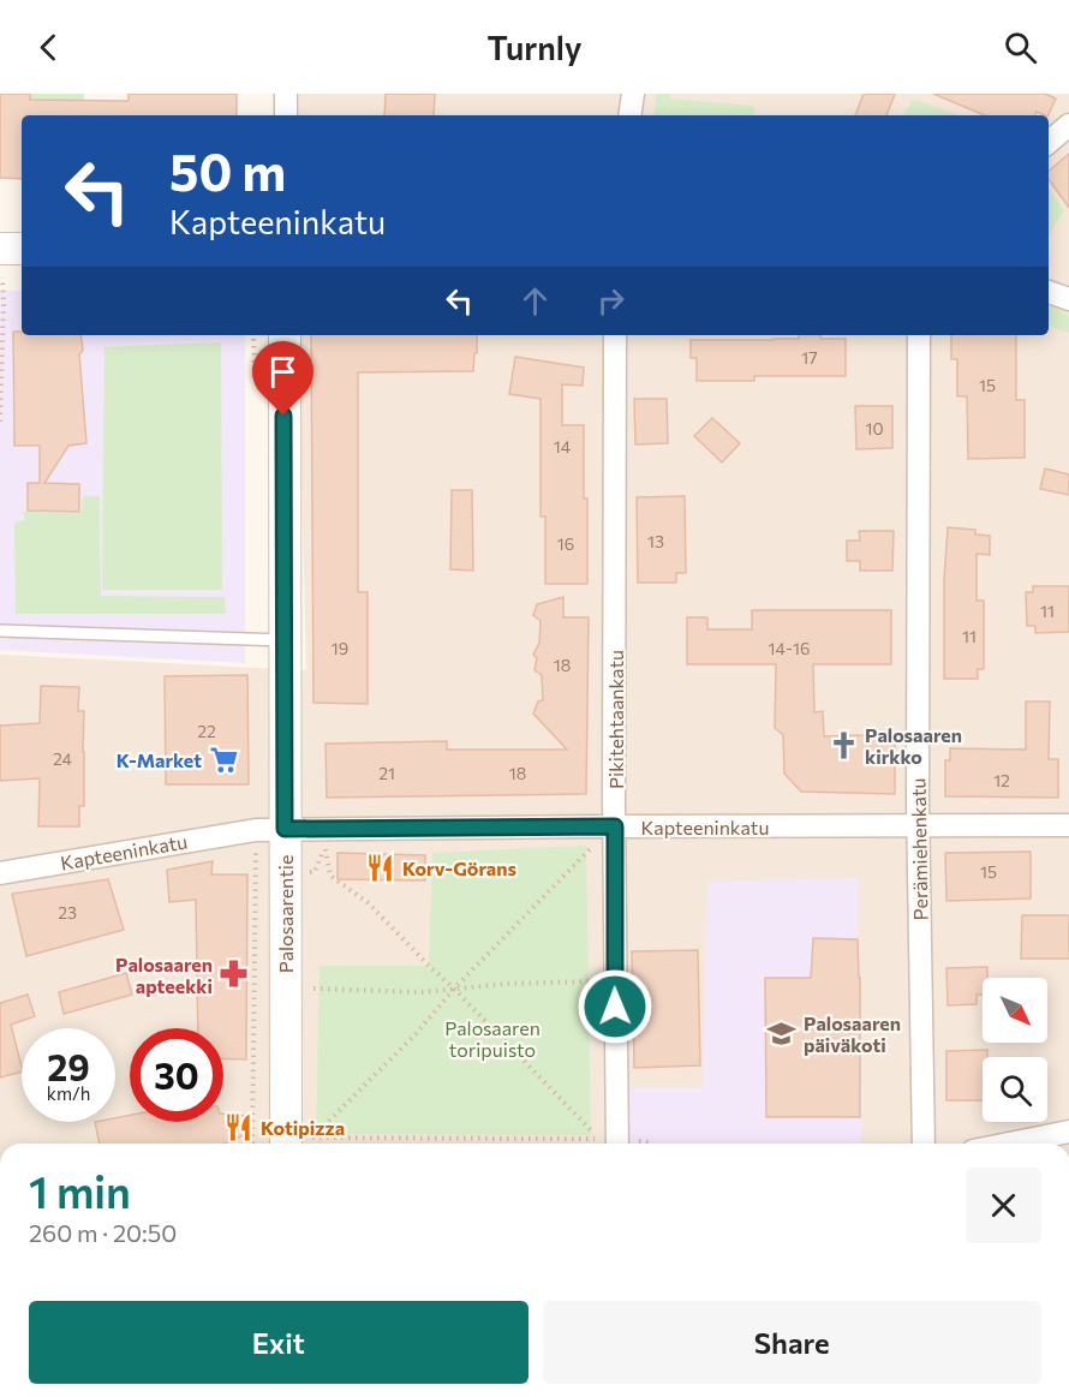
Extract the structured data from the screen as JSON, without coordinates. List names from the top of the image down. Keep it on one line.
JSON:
{"streets":{"main road":["Palosaarentie"],"street":["Pikitehtaankatu","Kapteeninkatu","Perämiehenkatu"]},"crossings":[["Pikitehtaankatu","Kapteeninkatu"],["Kapteeninkatu","Perämiehenkatu"],["Kapteeninkatu","Palosaarentie"]],"parks":["Palosaaren toripuisto"],"places":{"church":["Palosaaren kirkko"],"supermarket":["K-Market"],"restaurant":["Korv-Görans","Kotipizza"],"pharmacy":["Palosaaren apteekki"],"school or university":["Palosaaren päiväkoti"]},"house_numbers":["17","15","10","14","13","16","11","11","19","14-16","18","22","24","21","18","12","15","23"],"north":"bottom right","page":{"header":"Turnly","turn":["50 m","Kapteeninkatu"],"speed":"29 km/h","limit":"30","heading":["1 min","260 m · 20:50"],"buttons":["Exit","Share"]}}
